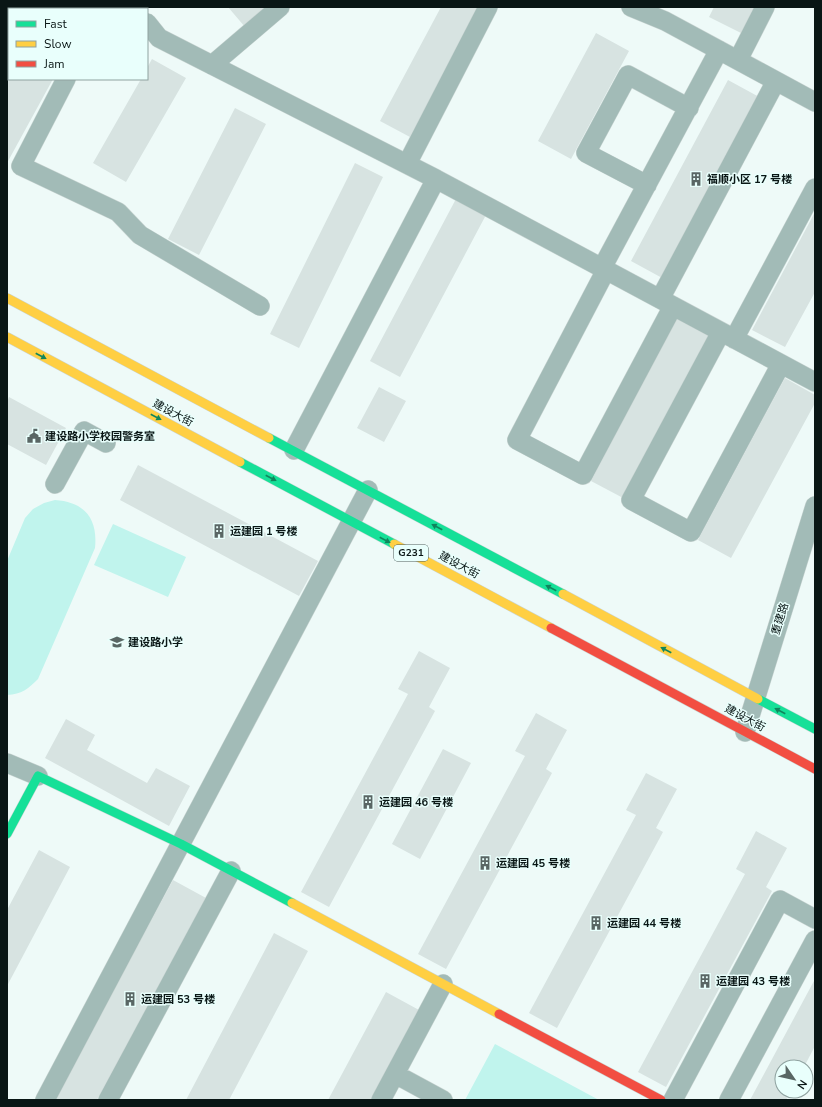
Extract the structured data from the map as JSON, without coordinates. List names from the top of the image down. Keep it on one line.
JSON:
{"streets":{"main road":["建设大街","G231"],"street":["重建路"]},"crossings":[["建设大街","重建路"]],"places":{"building":["福顺小区 17 号楼","运建园 1 号楼","运建园 46 号楼","运建园 45 号楼","运建园 44 号楼","运建园 43 号楼","运建园 53 号楼"],"public building":["建设路小学校园警务室"],"school or university":["建设路小学"]},"legend":["Fast","Slow","Jam"],"north":"bottom right"}
